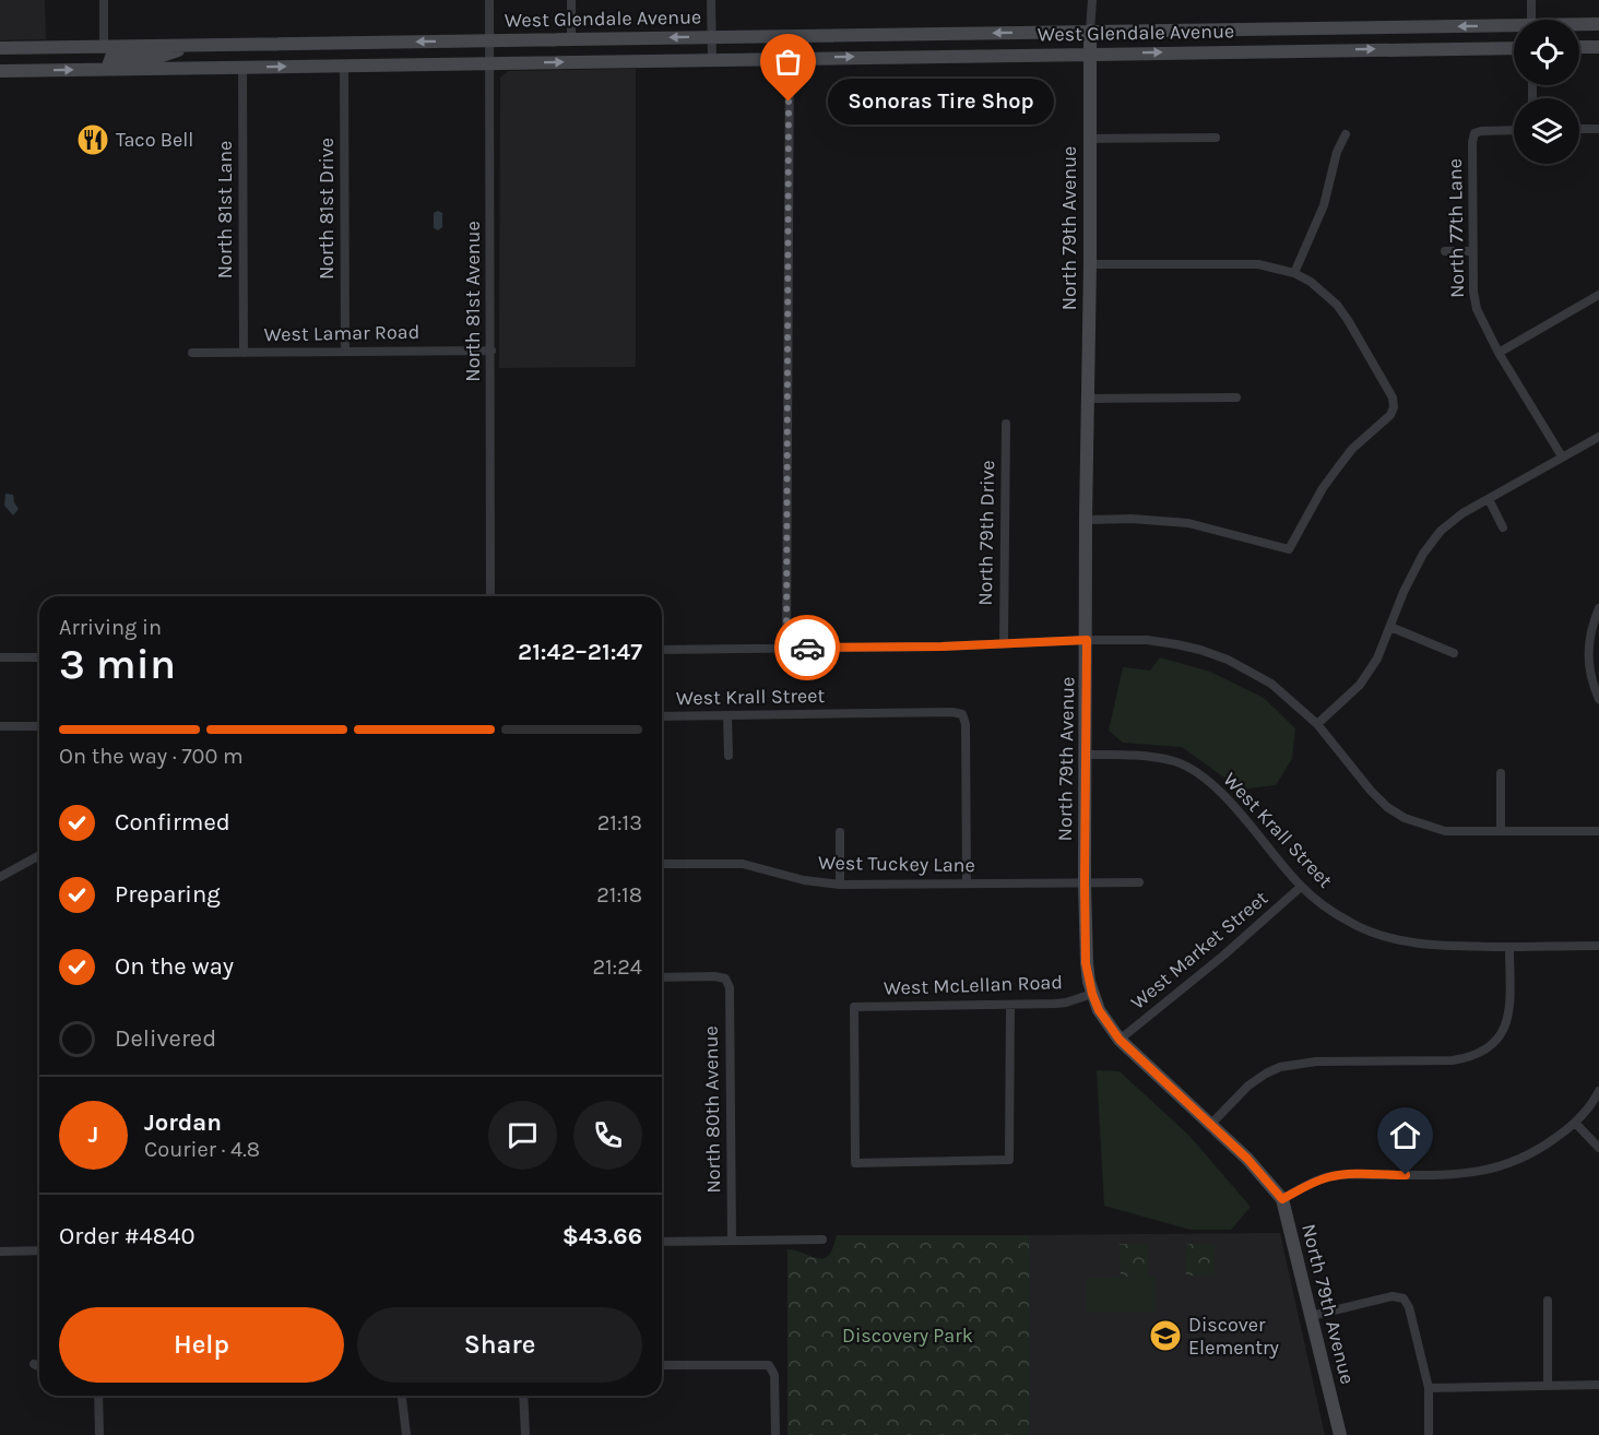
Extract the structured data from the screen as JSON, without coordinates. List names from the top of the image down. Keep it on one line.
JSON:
{"streets":{"main road":["West Glendale Avenue","North 79th Avenue"],"street":["North 81st Drive","North 81st Lane","North 77th Lane","North 81st Avenue","West Lamar Road","North 79th Drive","West Krall Street","West Tuckey Lane","West Market Street","West McLellan Road","North 80th Avenue"]},"crossings":[["West Glendale Avenue","North 81st Drive"],["West Glendale Avenue","North 81st Lane"],["West Glendale Avenue","North 79th Avenue"],["West Glendale Avenue","North 81st Avenue"],["North 81st Drive","West Lamar Road"],["North 81st Lane","West Lamar Road"],["North 79th Avenue","West Krall Street"],["North 79th Avenue","West Tuckey Lane"],["North 79th Avenue","West Market Street"],["North 79th Avenue","West McLellan Road"],["North 81st Avenue","West Lamar Road"],["West Krall Street","West Tuckey Lane"],["West Krall Street","West Market Street"]],"parks":["Discovery Park"],"places":{"other":["Sonoras Tire Shop"],"restaurant":["Taco Bell"],"school or university":["Discover Elementry"]},"page":{"bubble":"Sonoras Tire Shop","heading":["3 min","Arriving in","21:42–21:47"],"panel":["Jordan","Courier · 4.8","Order #4840","$43.66"],"bar":"On the way · 700 m","list":[["Confirmed","21:13"],["Preparing","21:18"],["On the way","21:24"],"Delivered"],"round":"J","buttons":["Help","Share"]}}
